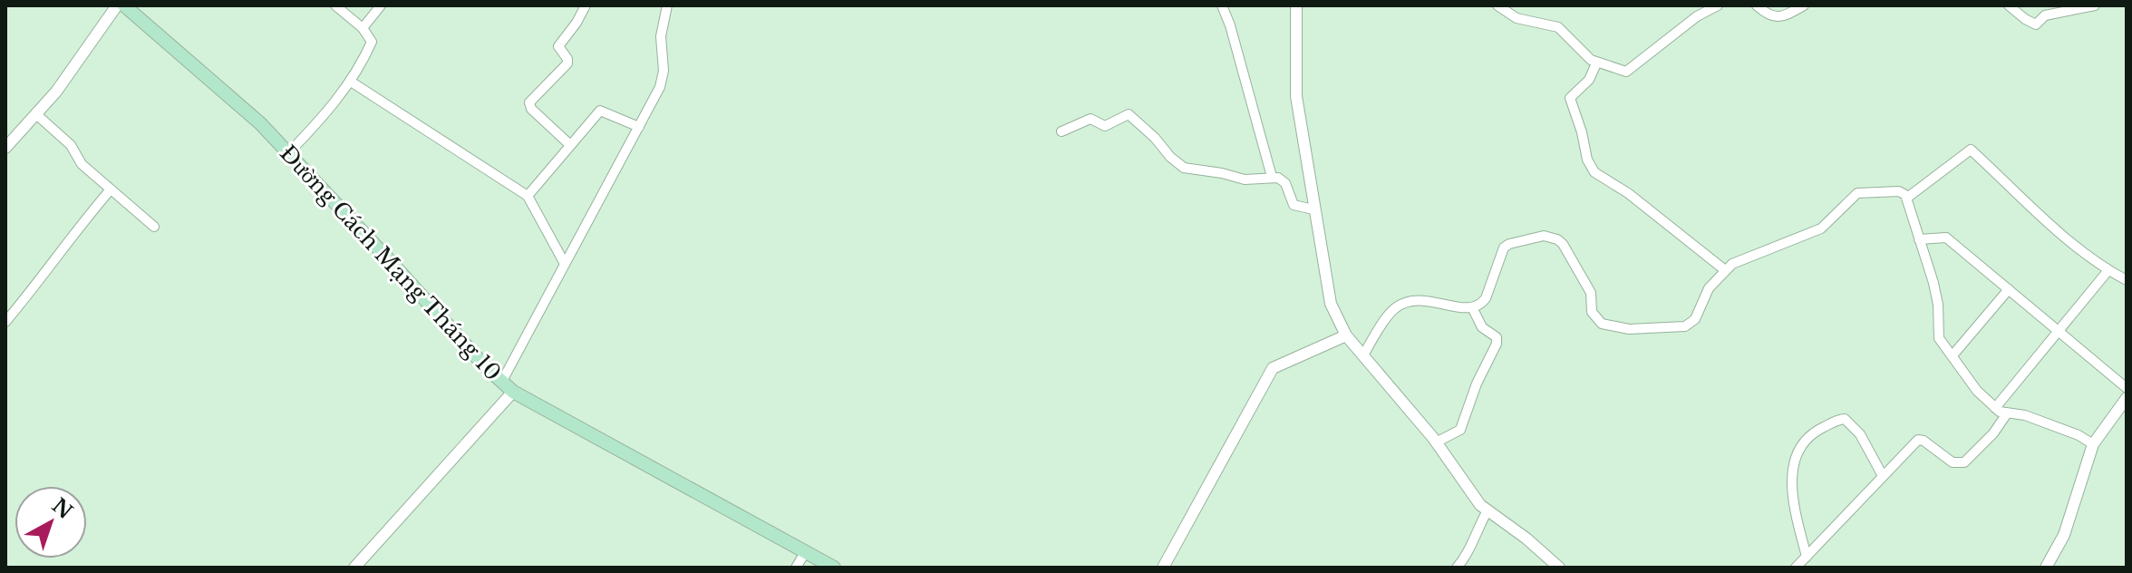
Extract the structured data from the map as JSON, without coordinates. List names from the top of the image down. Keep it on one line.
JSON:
{"streets":{"main road":["Đường Cách Mạng Tháng 10"]},"north":"top right"}
